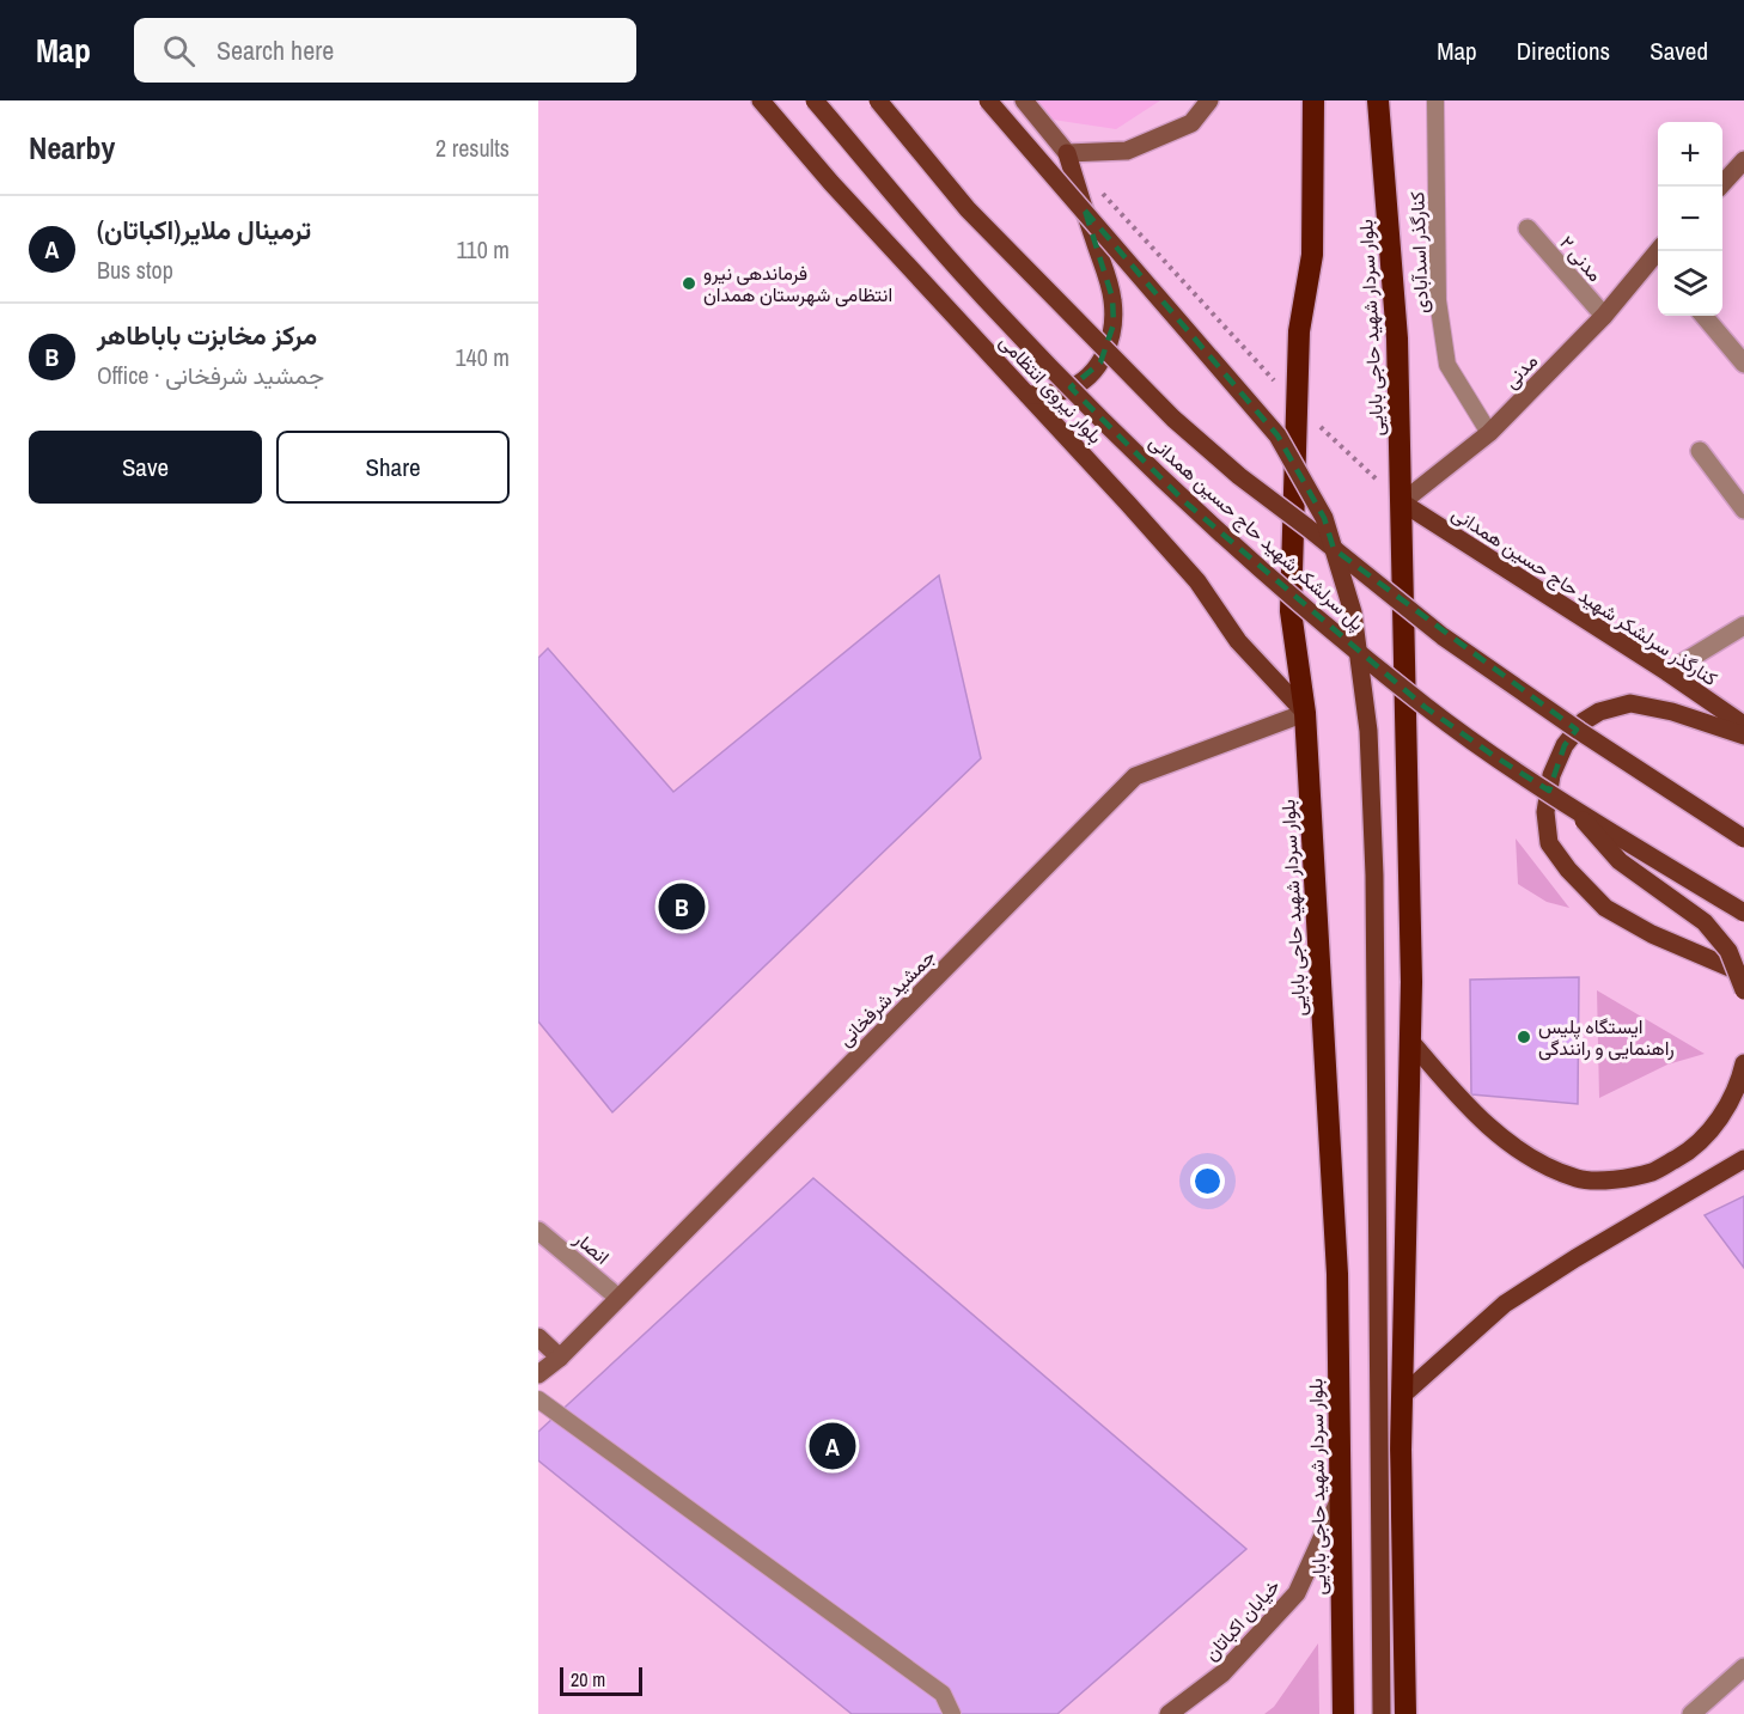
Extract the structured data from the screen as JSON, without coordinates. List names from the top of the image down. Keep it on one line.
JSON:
{"streets":{"highway":["بلوار سردار شهید حاجی بابایی"],"main road":["مدنی","بلوار نیروی انتظامی","پل سرلشکر شهید حاج حسین همدانی","کنارگذر سرلشکر شهید حاج حسین همدانی","جمشید شرفخانی","خیابان اکباتان"],"street":["مدنی ۲","انصار"],"lane":["کنارگذر اسدآبادی"]},"crossings":[["کنارگذر اسدآبادی","مدنی"],["مدنی ۲","مدنی"],["بلوار سردار شهید حاجی بابایی","مدنی"],["بلوار سردار شهید حاجی بابایی","بلوار نیروی انتظامی"],["بلوار سردار شهید حاجی بابایی","کنارگذر سرلشکر شهید حاج حسین همدانی"],["بلوار سردار شهید حاجی بابایی","جمشید شرفخانی"],["بلوار سردار شهید حاجی بابایی","خیابان اکباتان"],["مدنی","کنارگذر سرلشکر شهید حاج حسین همدانی"],["بلوار نیروی انتظامی","جمشید شرفخانی"],["جمشید شرفخانی","انصار"]],"places":["فرماندهی نیرو انتظامی شهرستان همدان","ایستگاه پلیس راهنمایی و رانندگی"],"scale_bar":"20 m","page":{"header":"Map","search":"Search here","nav":["Map","Directions","Saved"],"heading":["Nearby","2 results"],"map_buttons":["+","−"],"list":[{"mark":"A","name":"ترمینال ملایر(اکباتان)","note":"Bus stop","value":"110 m"},{"mark":"B","name":"مرکز مخابزت باباطاهر","note":"Office · جمشید شرفخانی","value":"140 m"}],"buttons":["Save","Share"],"pins":["B","A"],"scale":"20 m"}}
